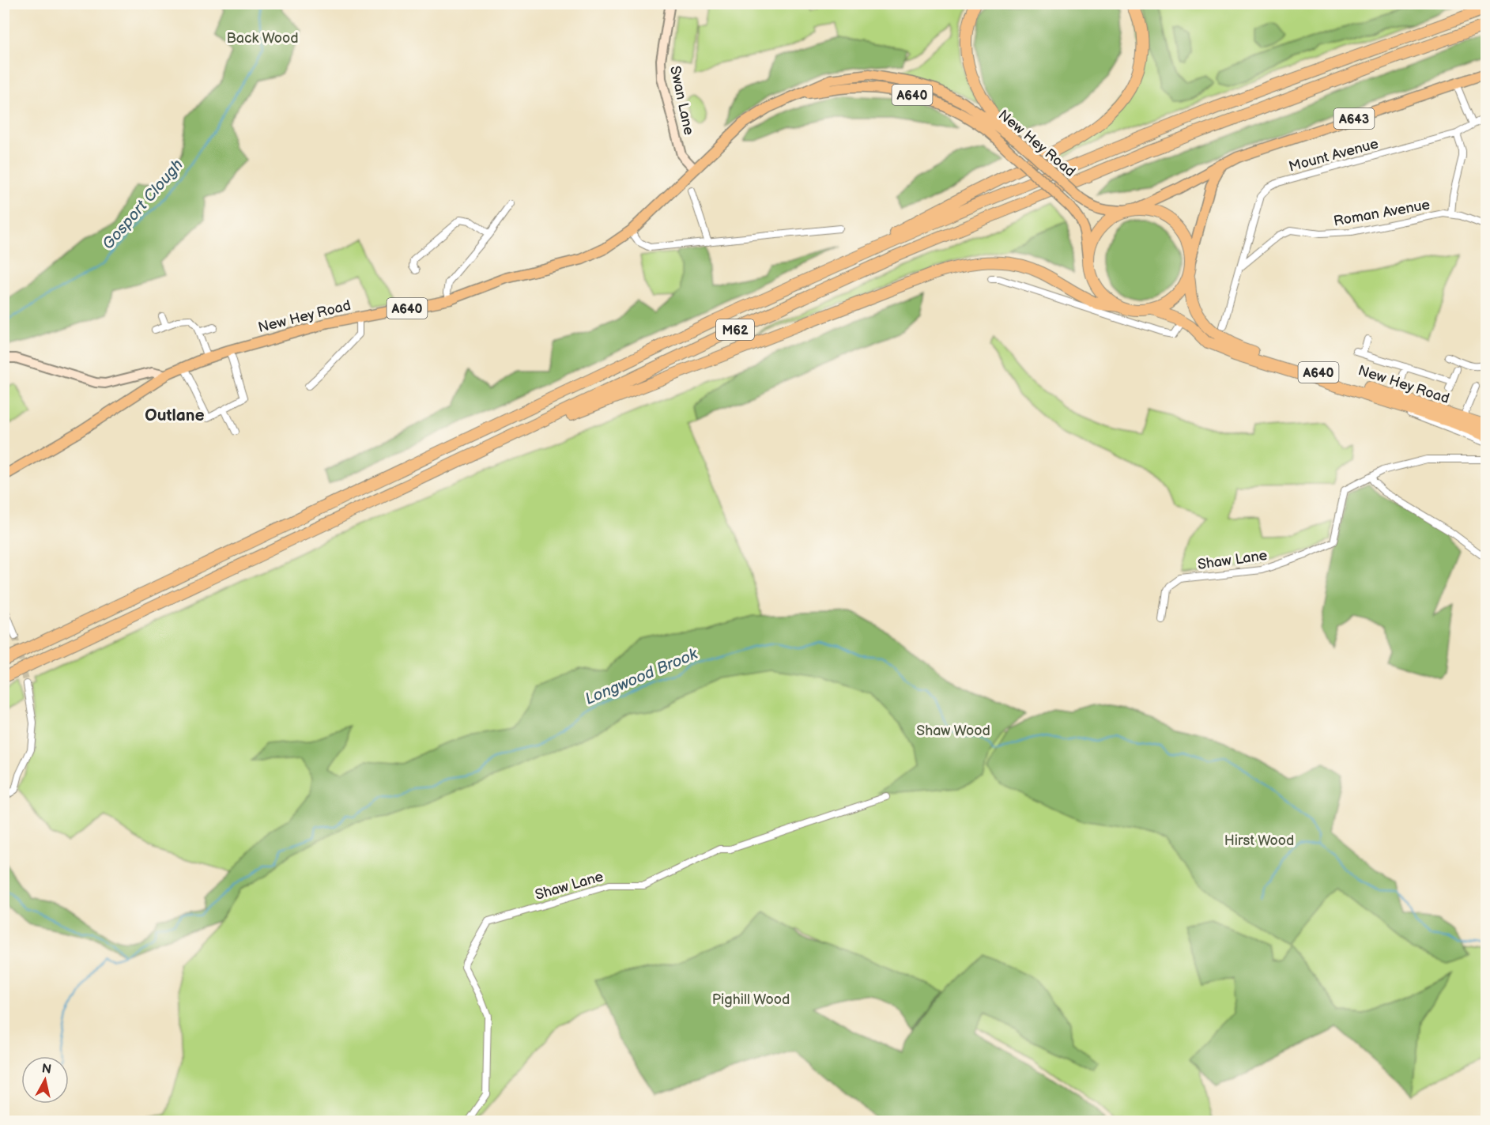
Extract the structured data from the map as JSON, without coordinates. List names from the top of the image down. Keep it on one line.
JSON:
{"streets":{"highway":["A640","New Hey Road","M62"],"main road":["A643"],"street":["Swan Lane","Mount Avenue","Roman Avenue","Shaw Lane"]},"crossings":[["A640","A643"],["A640","New Hey Road"],["Swan Lane","New Hey Road"],["A643","New Hey Road"],["Mount Avenue","Roman Avenue"]],"districts":["Outlane"],"water":["Gosport Clough","Longwood Brook"],"parks":["Back Wood","Shaw Wood","Hirst Wood","Pighill Wood"],"north":"top"}
